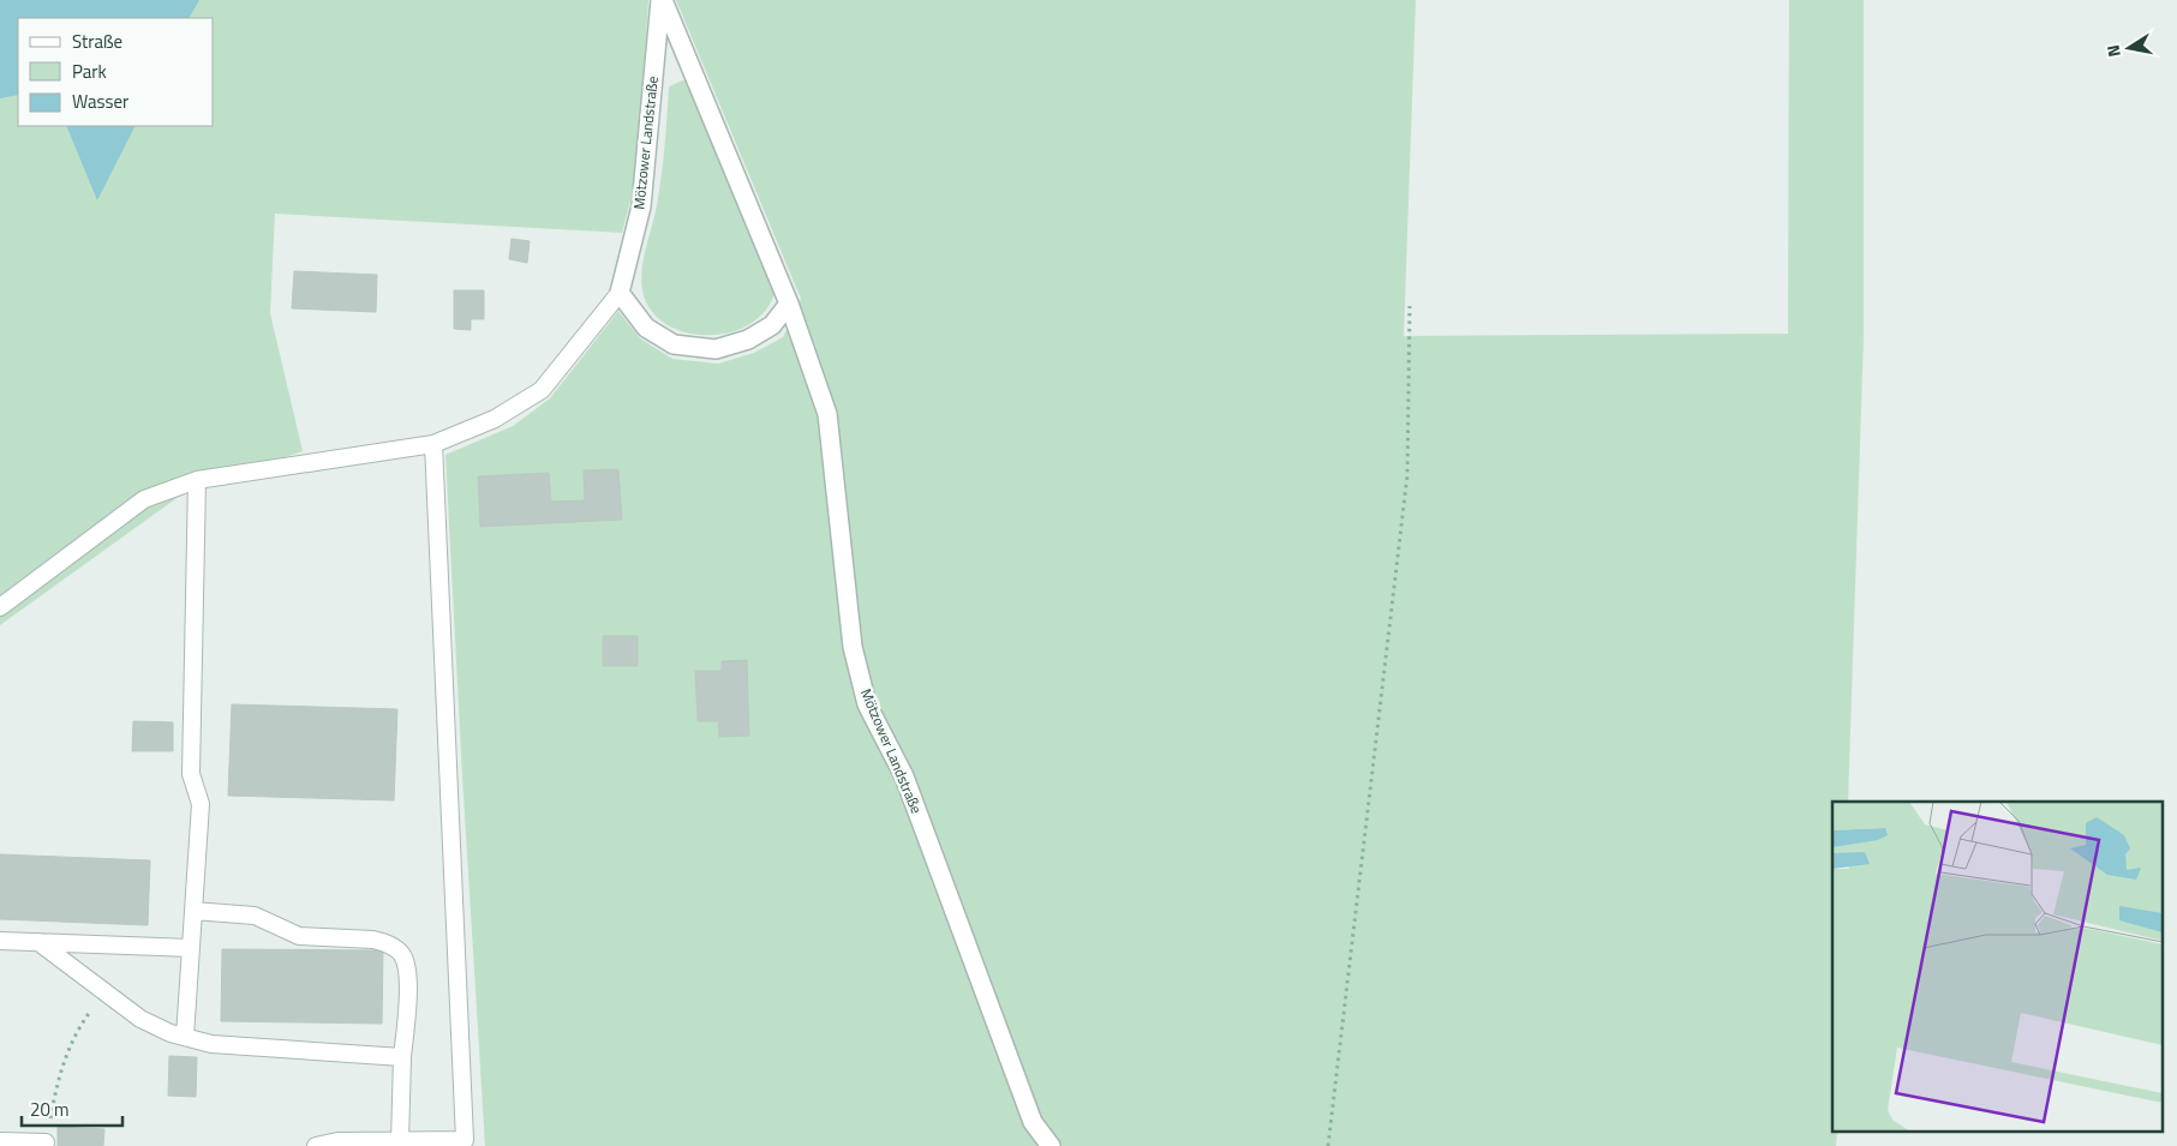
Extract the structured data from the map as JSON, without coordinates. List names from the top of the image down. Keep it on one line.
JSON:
{"streets":{"street":["Mötzower Landstraße"]},"legend":["Straße","Park","Wasser"],"scale_bar":"20 m","north":"left"}
